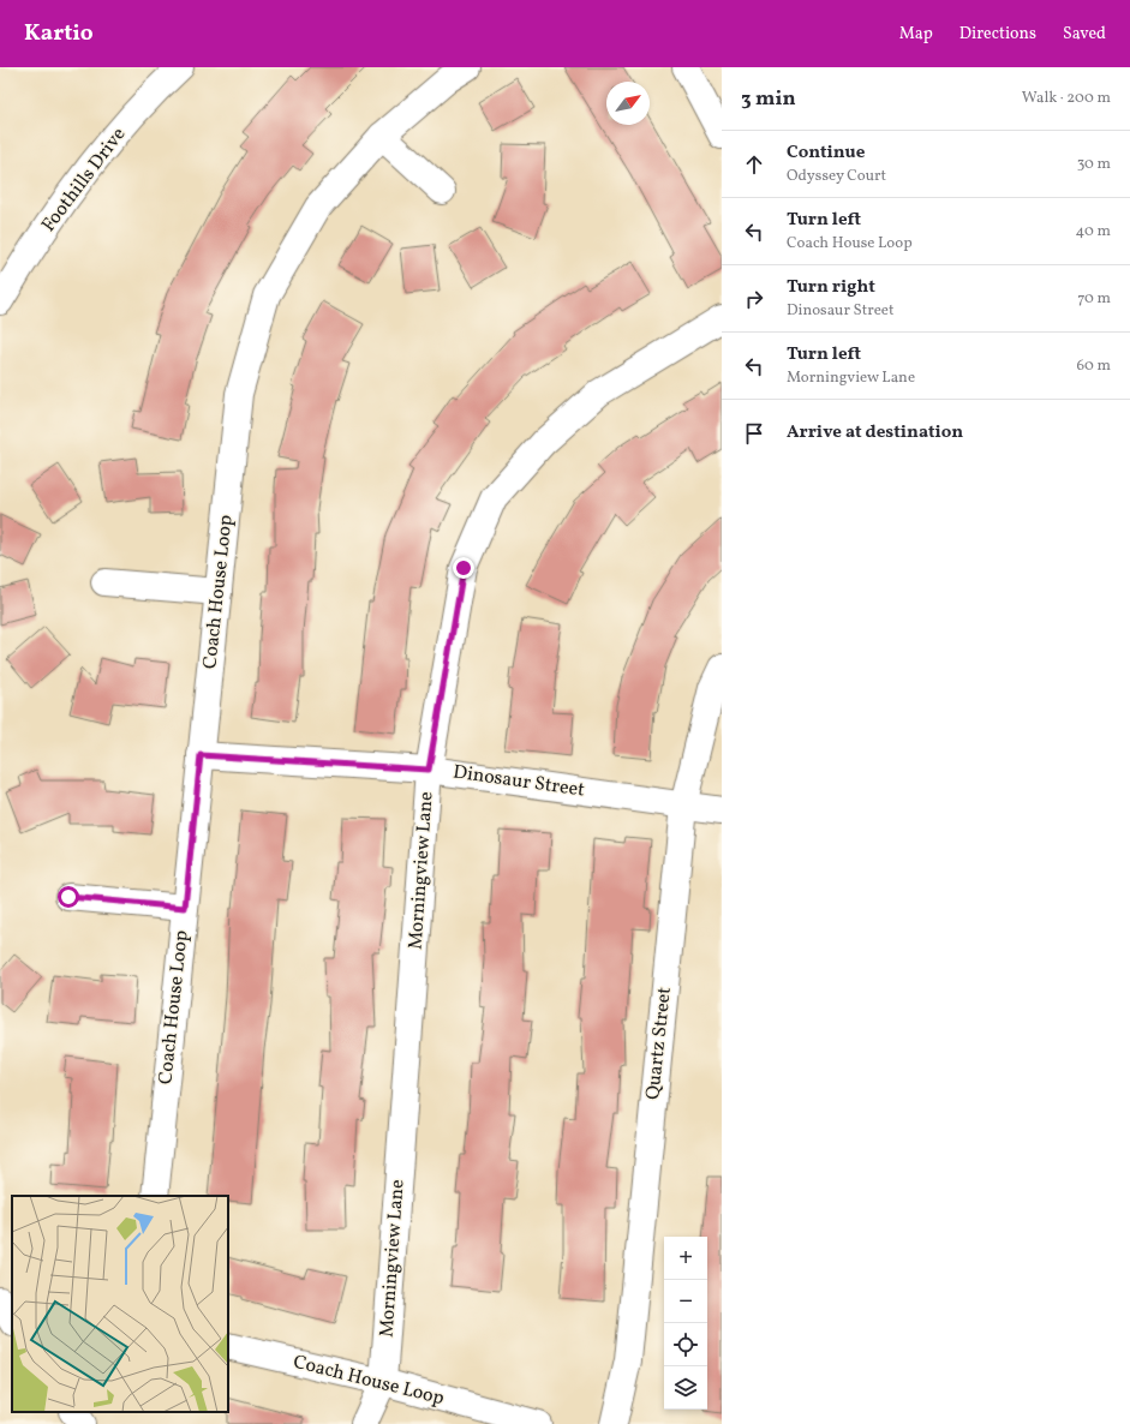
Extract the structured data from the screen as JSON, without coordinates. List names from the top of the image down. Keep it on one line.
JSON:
{"streets":{"street":["Foothills Drive","Coach House Loop","Dinosaur Street","Morningview Lane","Quartz Street"]},"crossings":[["Coach House Loop","Dinosaur Street"],["Coach House Loop","Morningview Lane"],["Dinosaur Street","Morningview Lane"],["Dinosaur Street","Quartz Street"]],"north":"top right","page":{"header":"Kartio","nav":["Map","Directions","Saved"],"heading":["3 min","Walk · 200 m"],"list":[["Continue","Odyssey Court","30 m"],["Turn left","Coach House Loop","40 m"],["Turn right","Dinosaur Street","70 m"],["Turn left","Morningview Lane","60 m"],"Arrive at destination"],"map_buttons":["+","−"]}}
